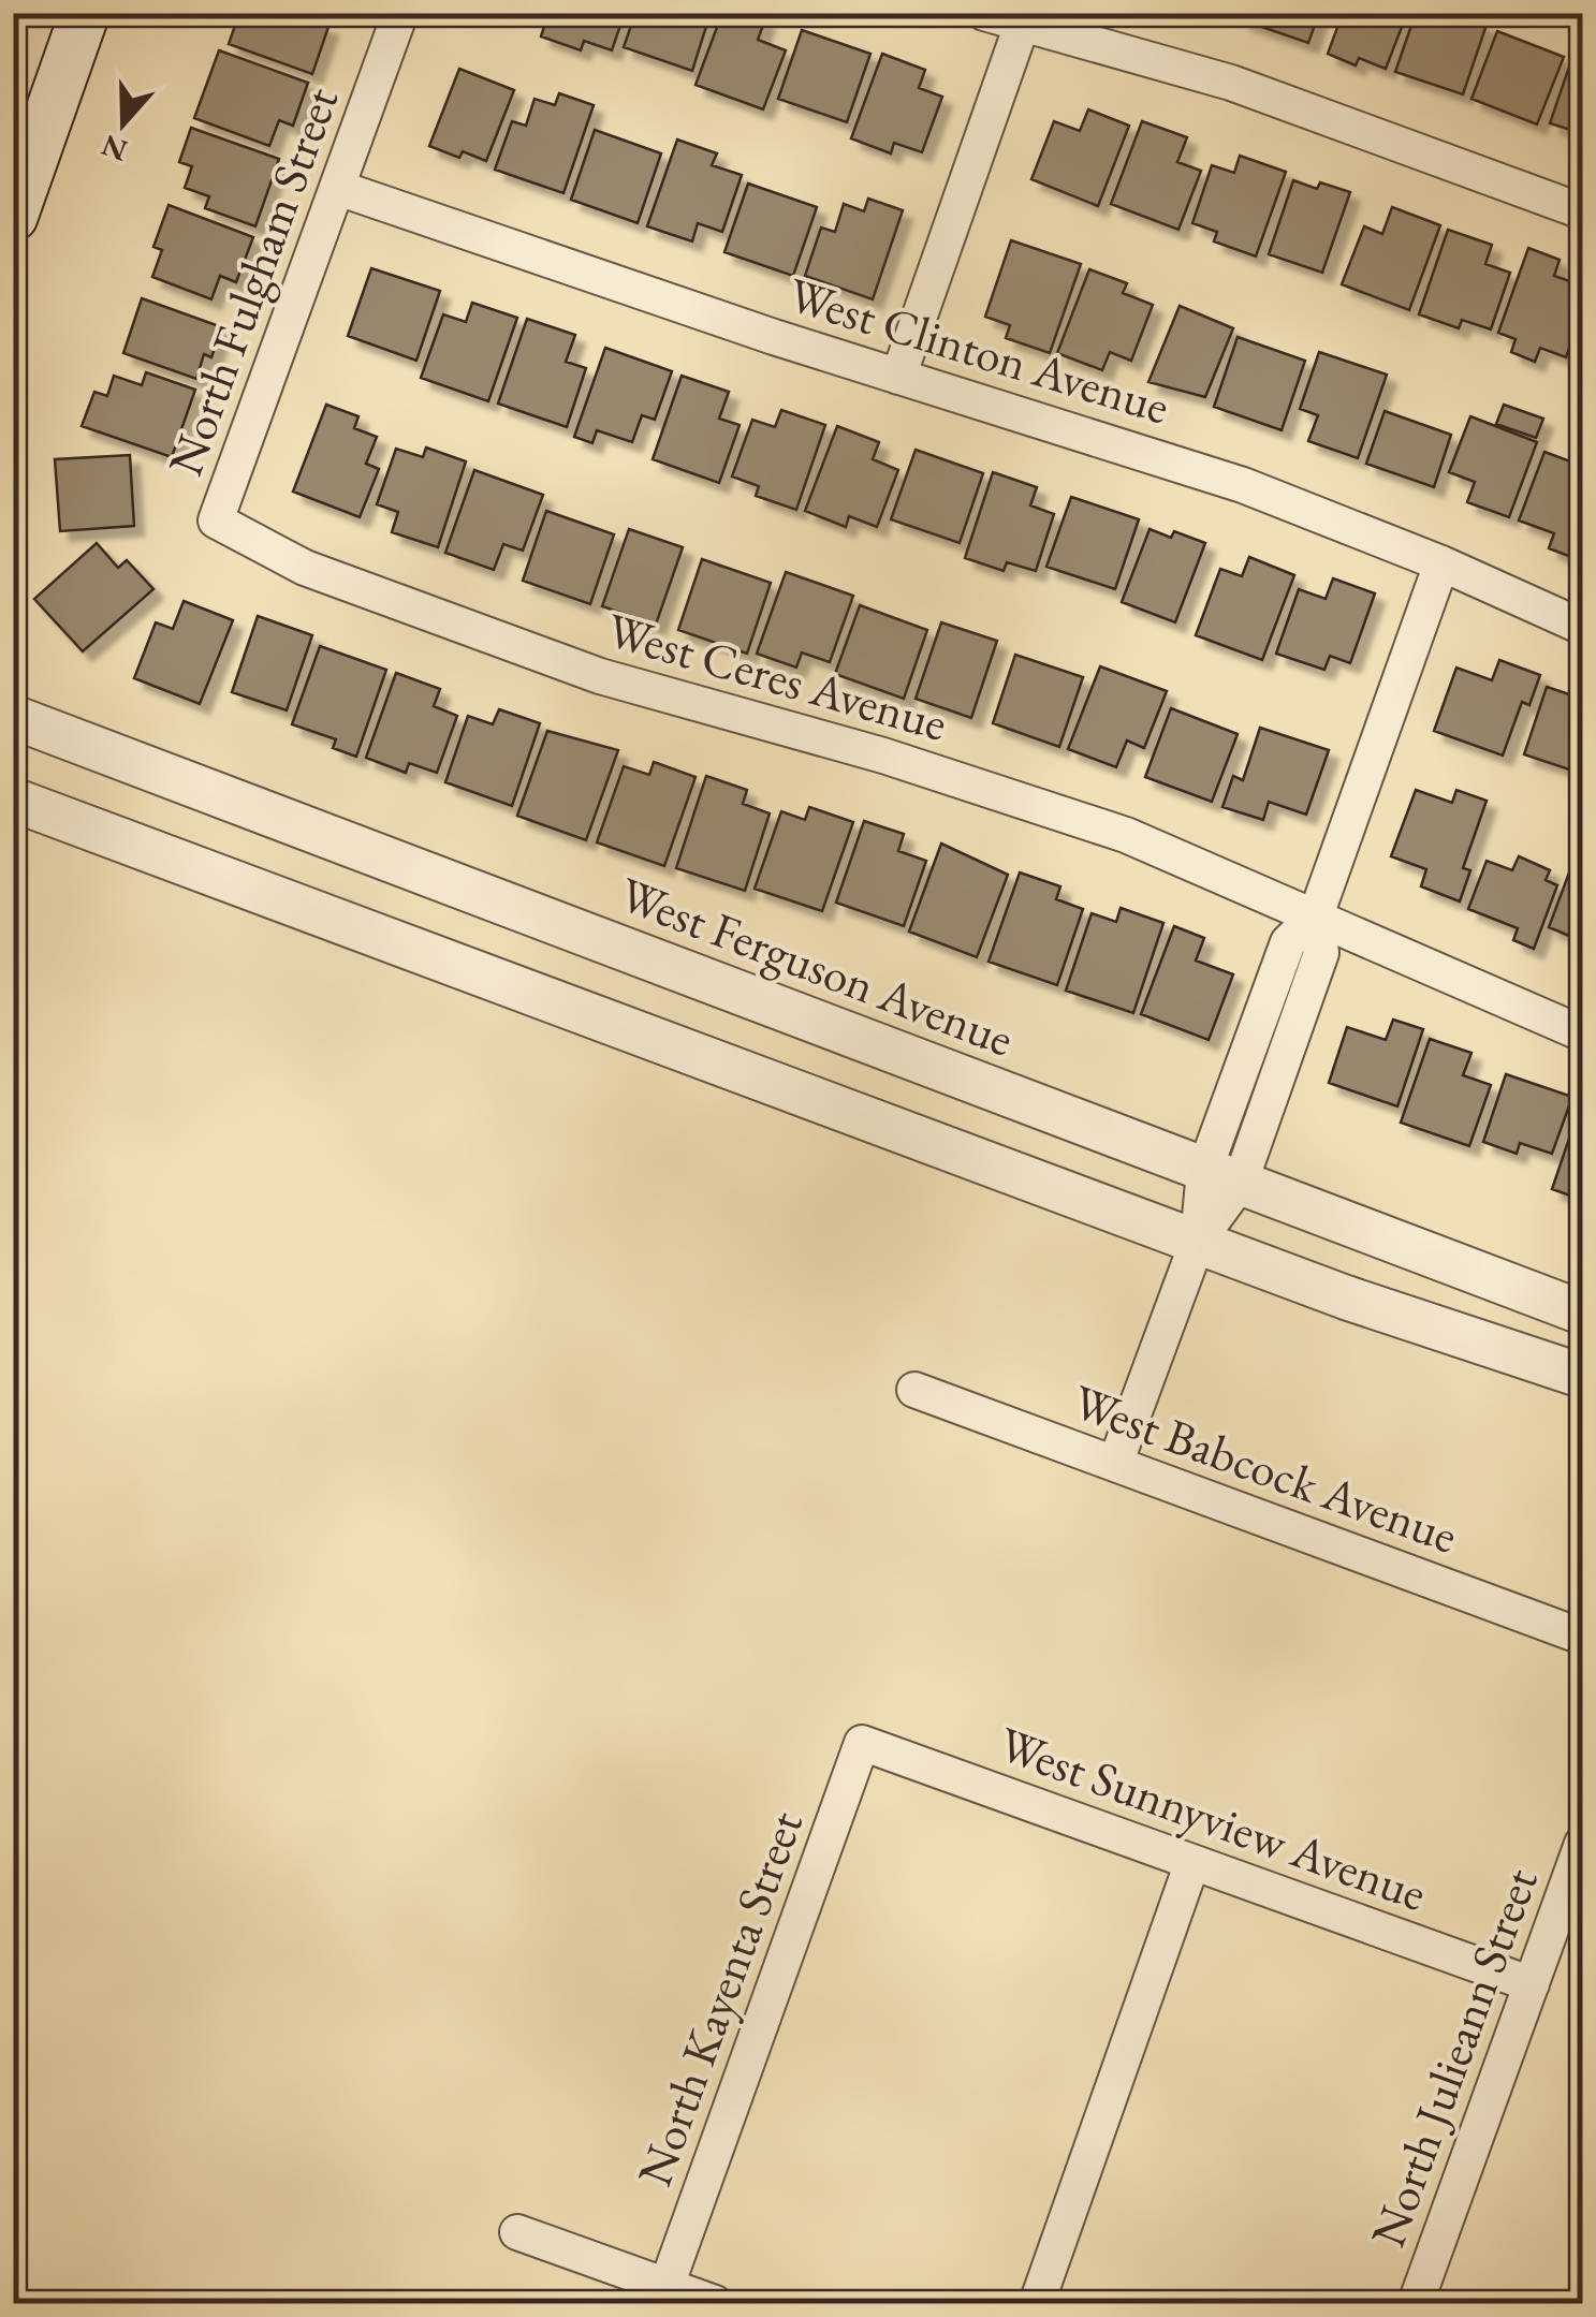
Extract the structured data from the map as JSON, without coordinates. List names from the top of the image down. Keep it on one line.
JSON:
{"streets":{"street":["North Fulgham Street","West Clinton Avenue","West Ceres Avenue","West Ferguson Avenue","West Babcock Avenue","West Sunnyview Avenue","North Kayenta Street","North Julieann Street"]},"crossings":[["North Fulgham Street","West Clinton Avenue"],["North Fulgham Street","West Ceres Avenue"],["West Sunnyview Avenue","North Kayenta Street"],["West Sunnyview Avenue","North Julieann Street"]],"north":"bottom"}
